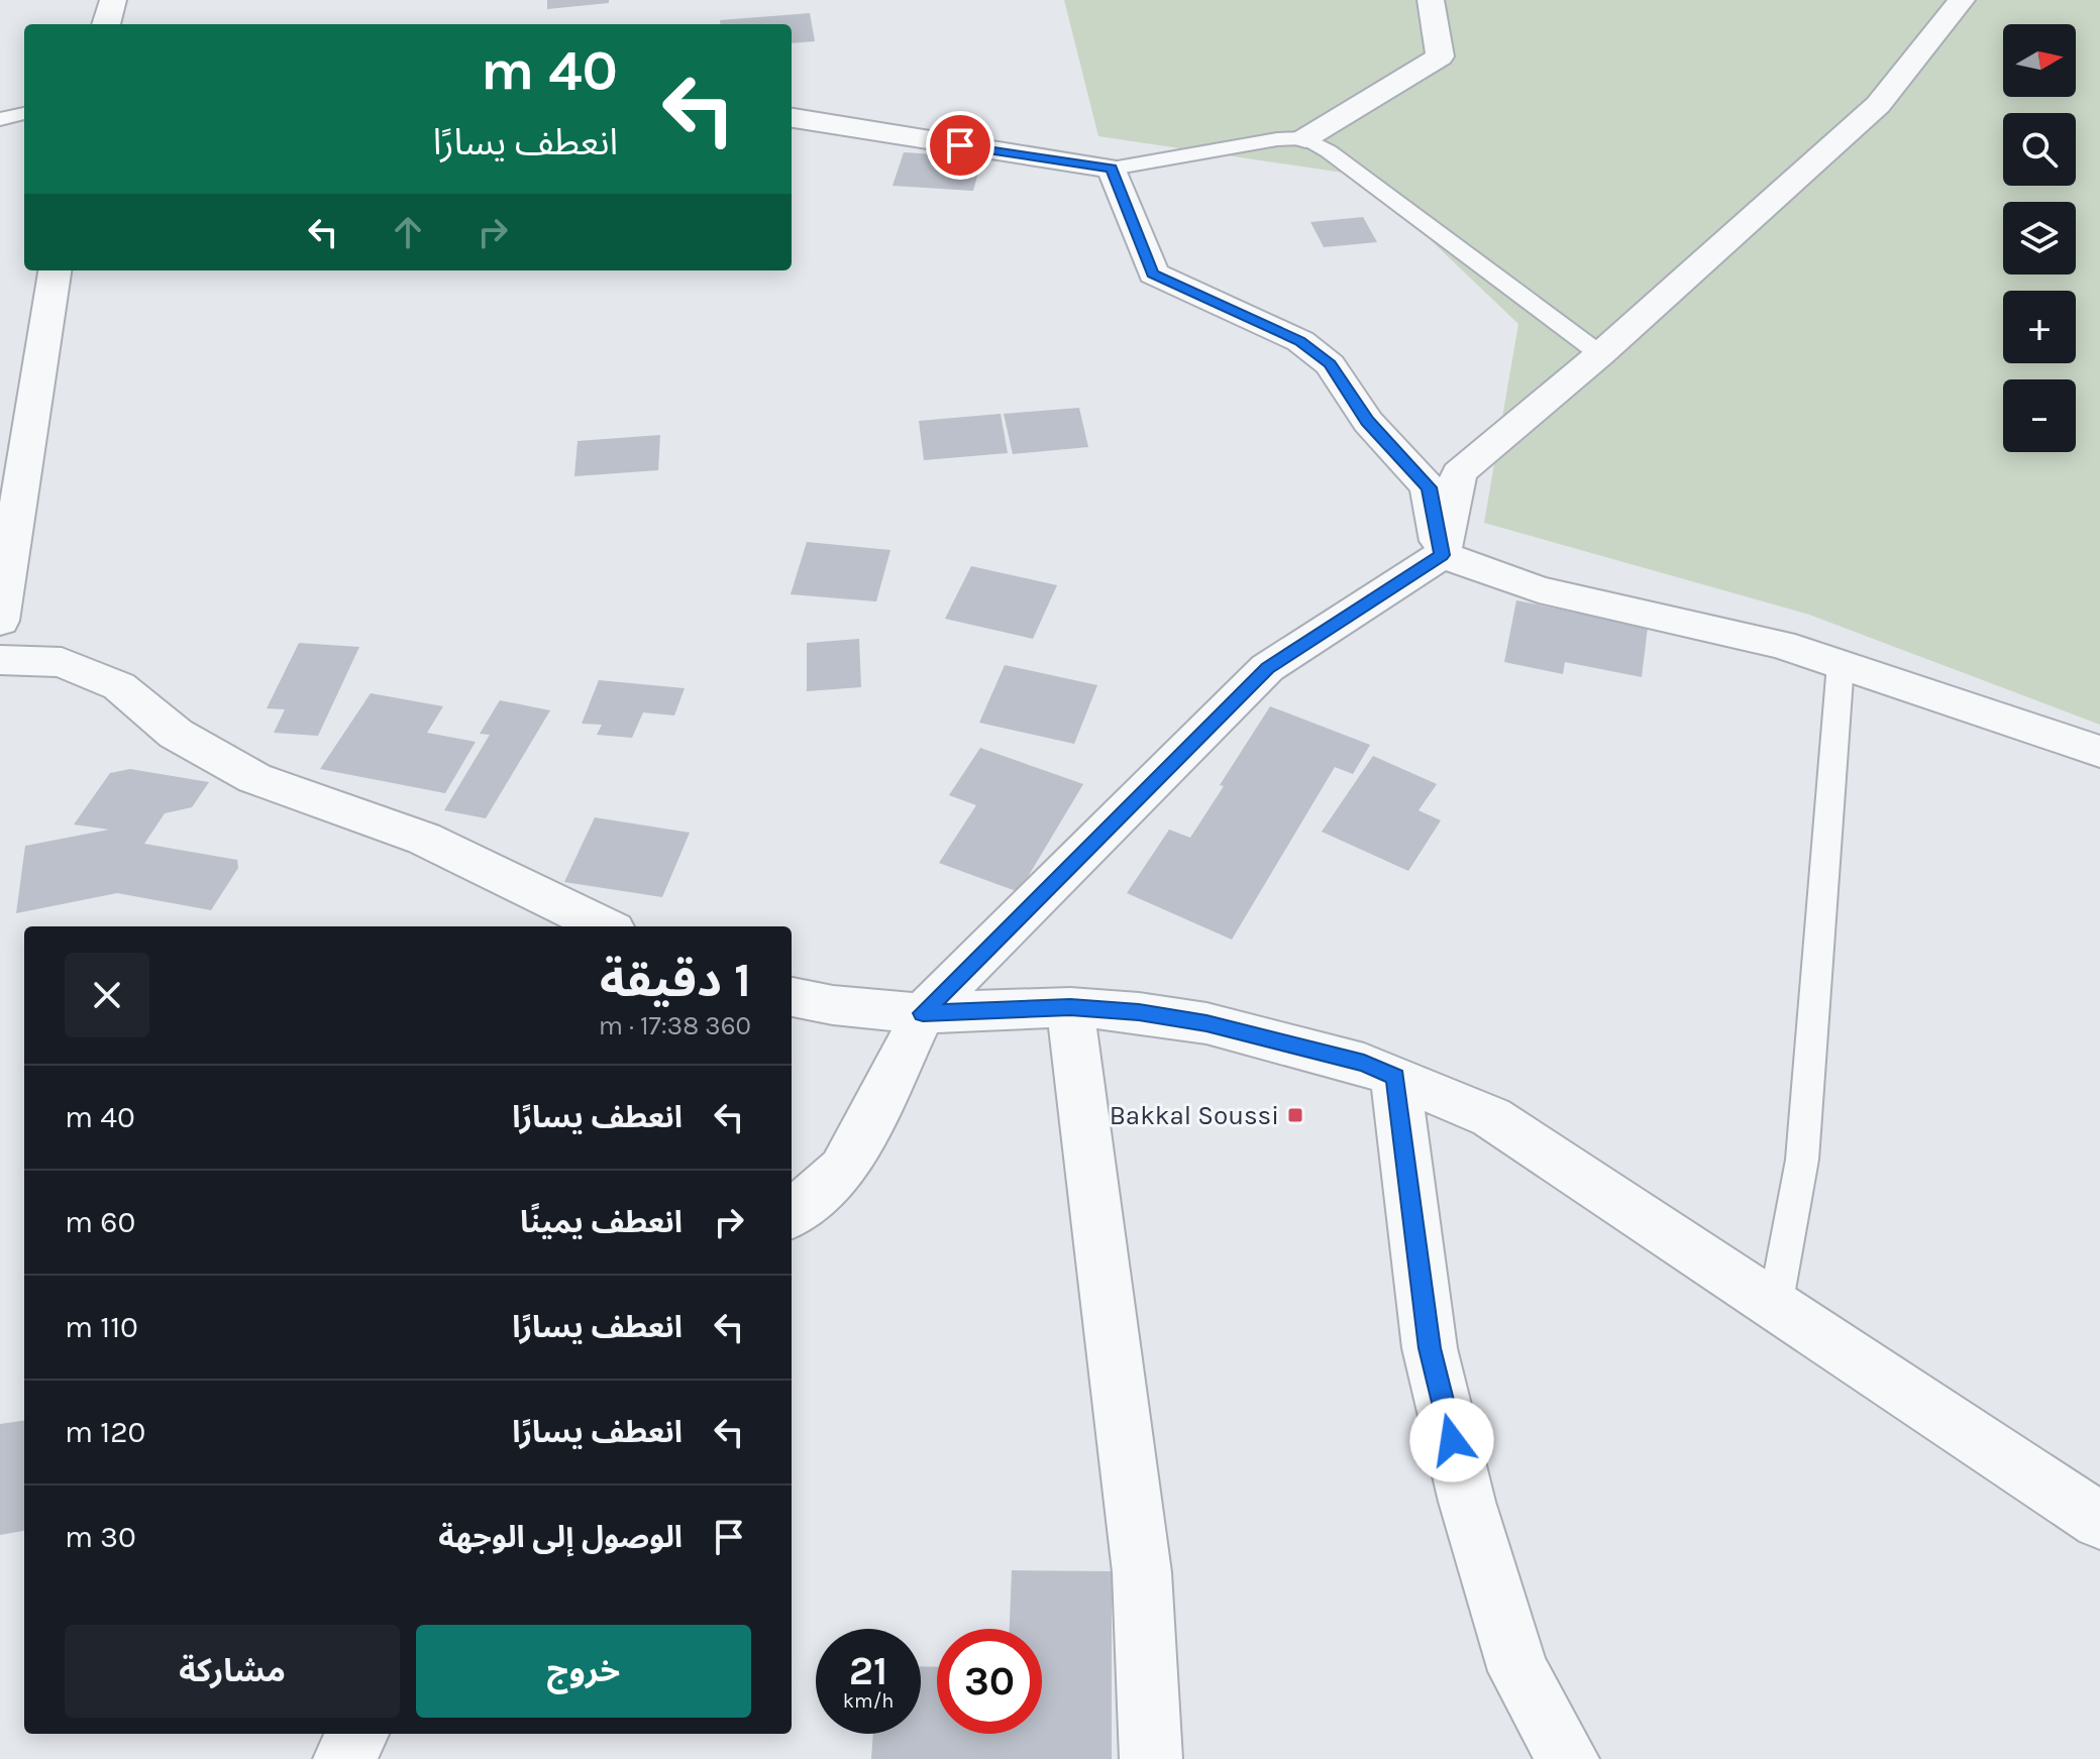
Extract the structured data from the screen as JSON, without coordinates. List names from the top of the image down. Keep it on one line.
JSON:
{"places":{"transit":["Bakkal Soussi"]},"north":"right","page":{"map_buttons":["+","−"],"turn":["40 m","انعطف يسارًا"],"heading":["1 دقيقة","360 m · 17:38"],"list":[{"name":"انعطف يسارًا","value":"40 m"},{"name":"انعطف يمينًا","value":"60 m"},{"name":"انعطف يسارًا","value":"110 m"},{"name":"انعطف يسارًا","value":"120 m"},{"name":"الوصول إلى الوجهة","value":"30 m"}],"buttons":["خروج","مشاركة"],"speed":"21 km/h","limit":"30"}}
